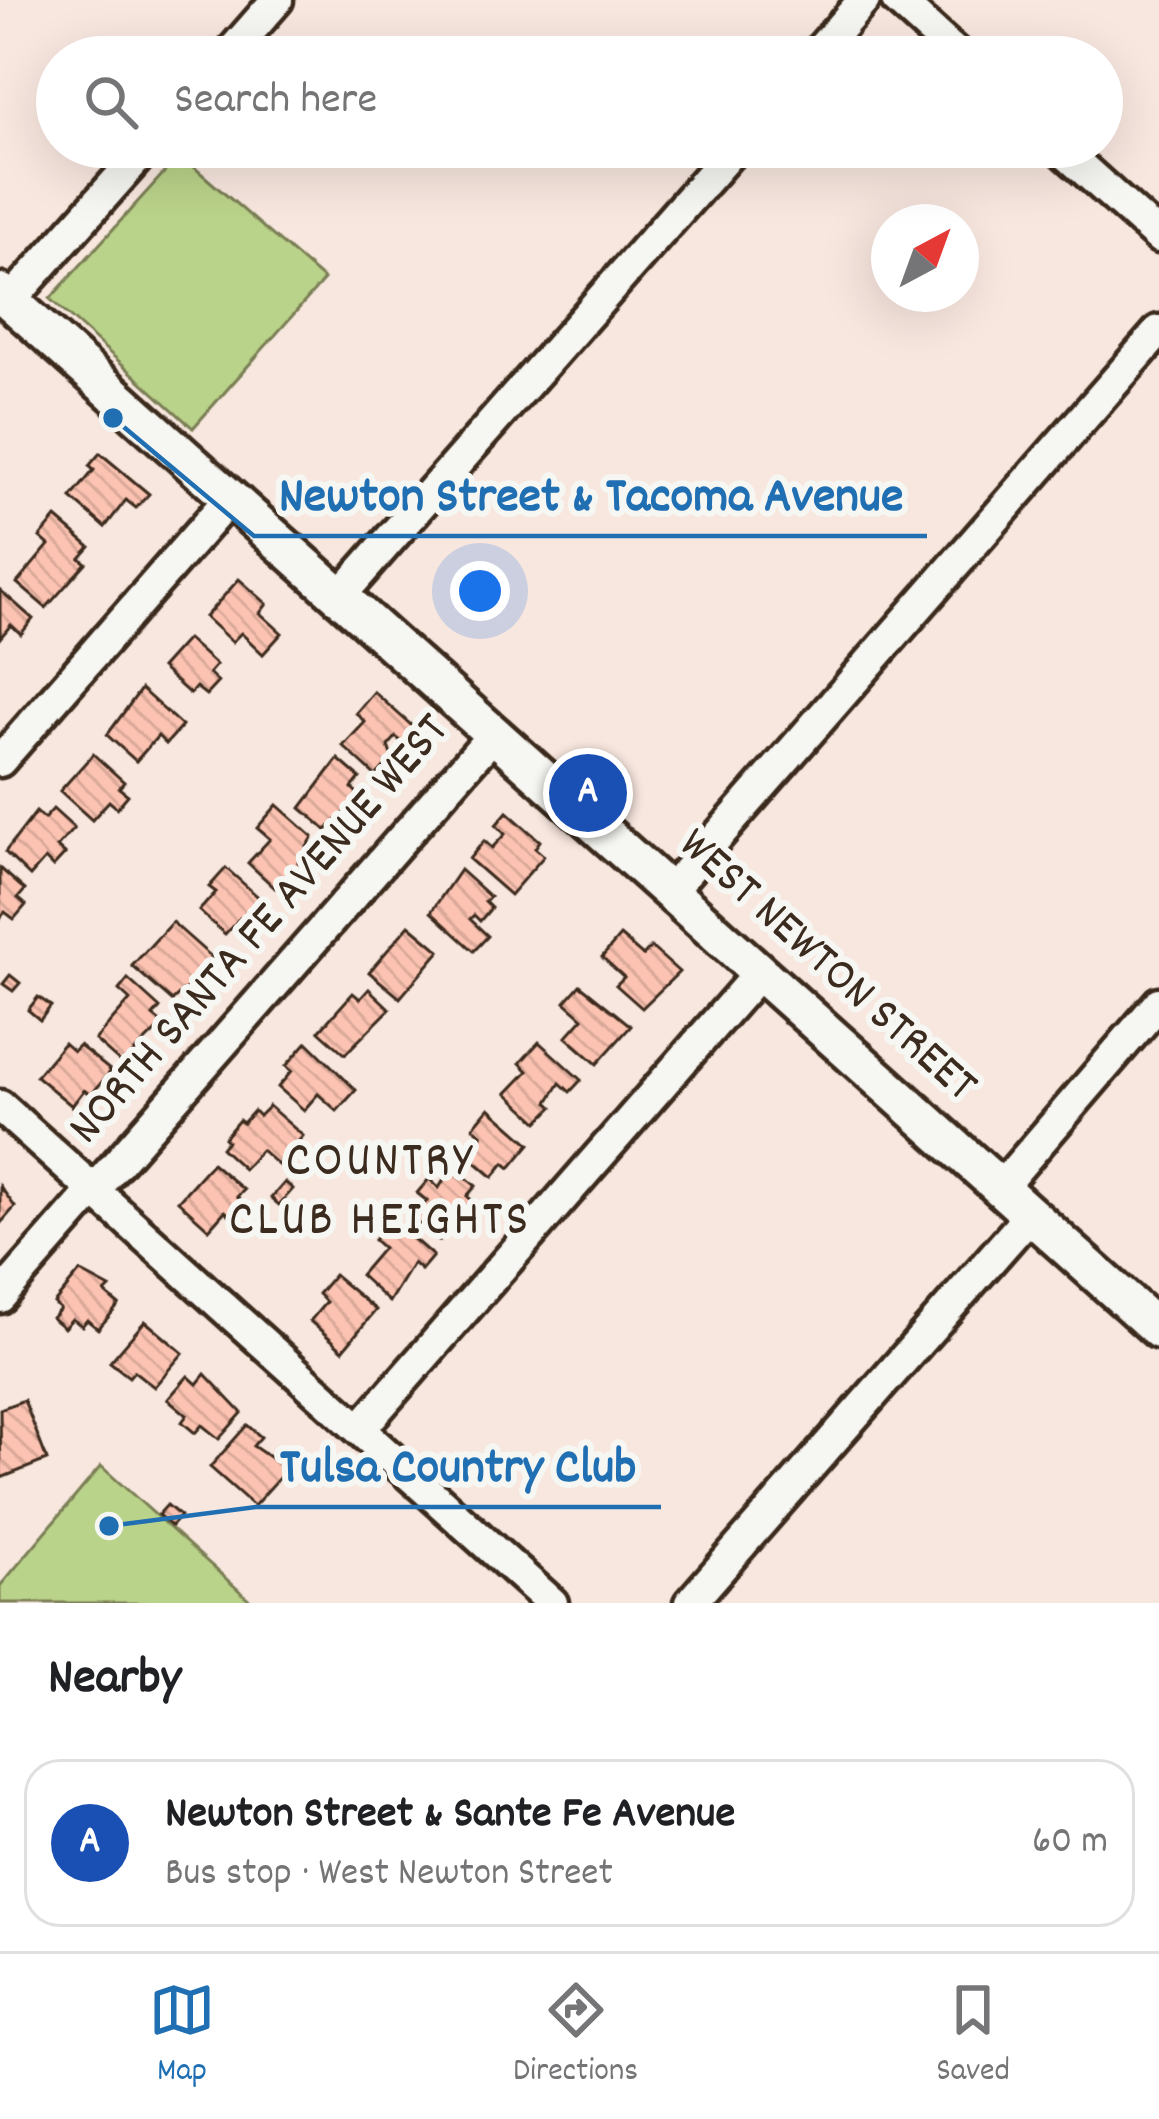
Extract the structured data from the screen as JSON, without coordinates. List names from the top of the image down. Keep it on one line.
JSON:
{"streets":{"street":["NORTH SANTA FE AVENUE WEST","WEST NEWTON STREET"]},"crossings":[["NORTH SANTA FE AVENUE WEST","WEST NEWTON STREET"]],"districts":["COUNTRY CLUB HEIGHTS"],"places":["Newton Street & Tacoma Avenue","Tulsa Country Club"],"north":"top right","page":{"search":"Search here","pins":"A","heading":"Nearby","list":[{"mark":"A","name":"Newton Street & Sante Fe Avenue","note":"Bus stop · West Newton Street","value":"60 m"}],"nav":["Map","Directions","Saved"]}}
